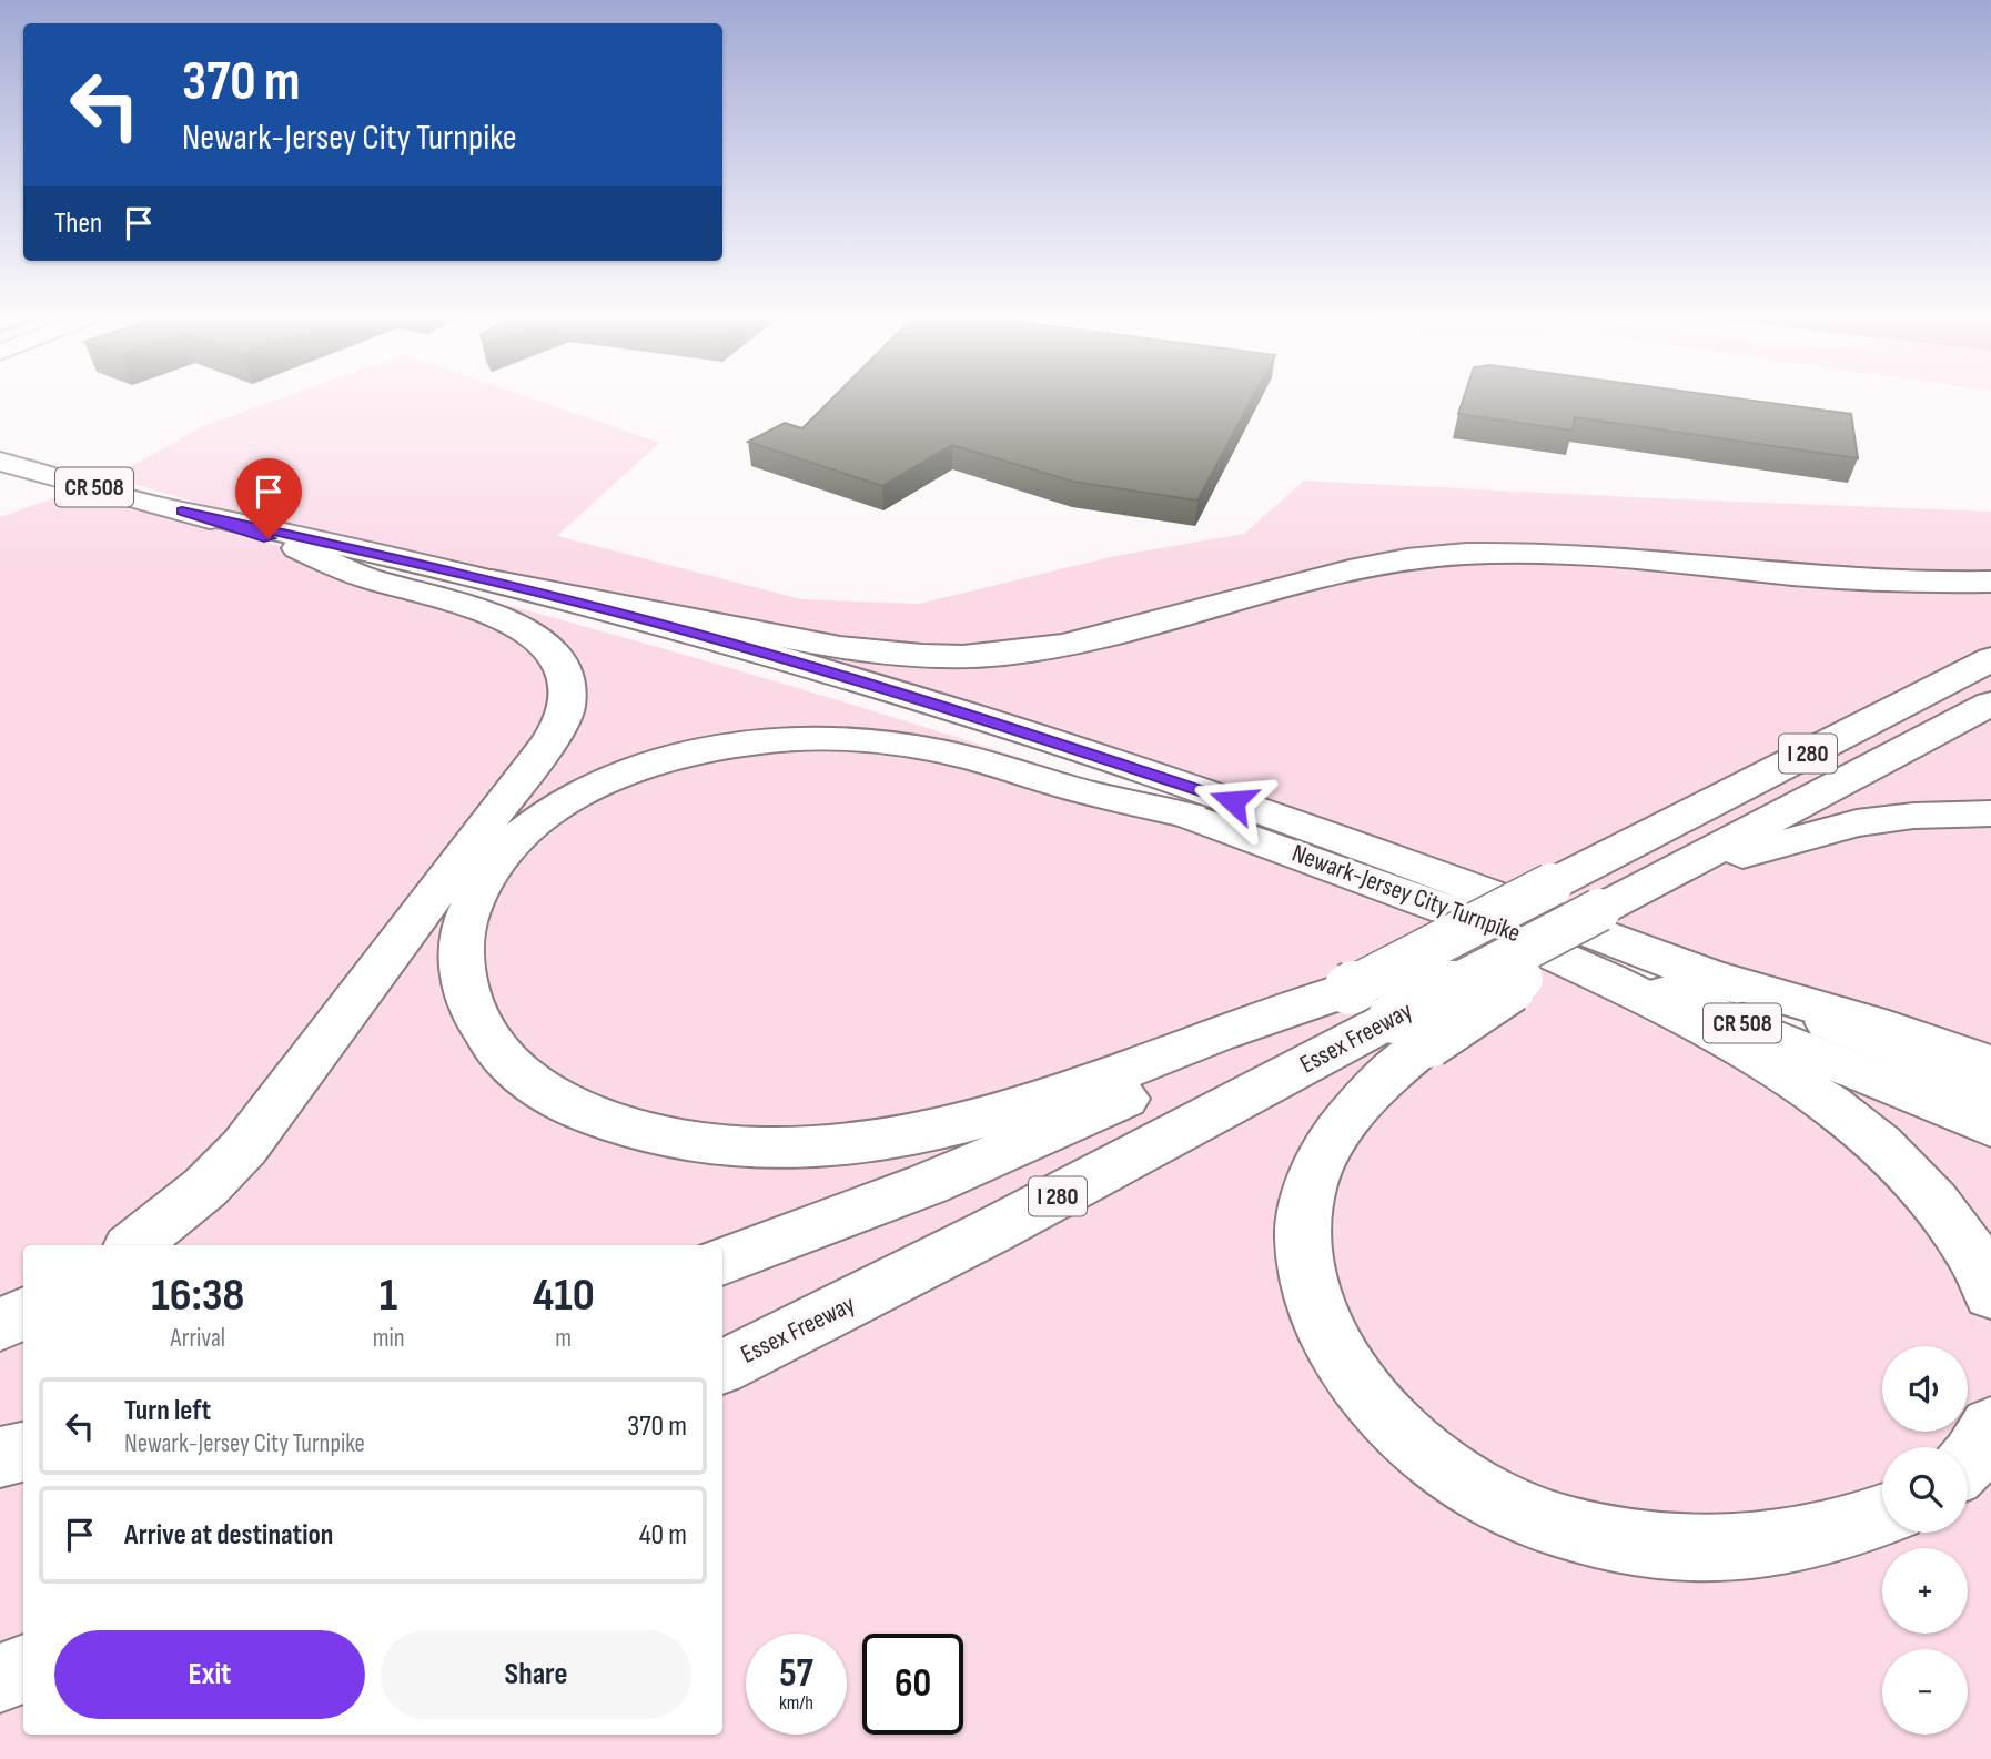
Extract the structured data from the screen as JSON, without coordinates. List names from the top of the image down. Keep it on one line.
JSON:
{"streets":{"main road":["CR 508","I 280","Newark-Jersey City Turnpike","Essex Freeway"]},"crossings":[["I 280","Essex Freeway"]],"page":{"turn":["370 m","Newark-Jersey City Turnpike"],"then":"Then","eta":["16:38","Arrival","1","min","410","m"],"map_buttons":["+","−"],"list":[{"name":"Turn left","note":"Newark-Jersey City Turnpike","value":"370 m"},{"name":"Arrive at destination","value":"40 m"}],"buttons":["Exit","Share"],"speed":"57 km/h","limit":"60"}}
